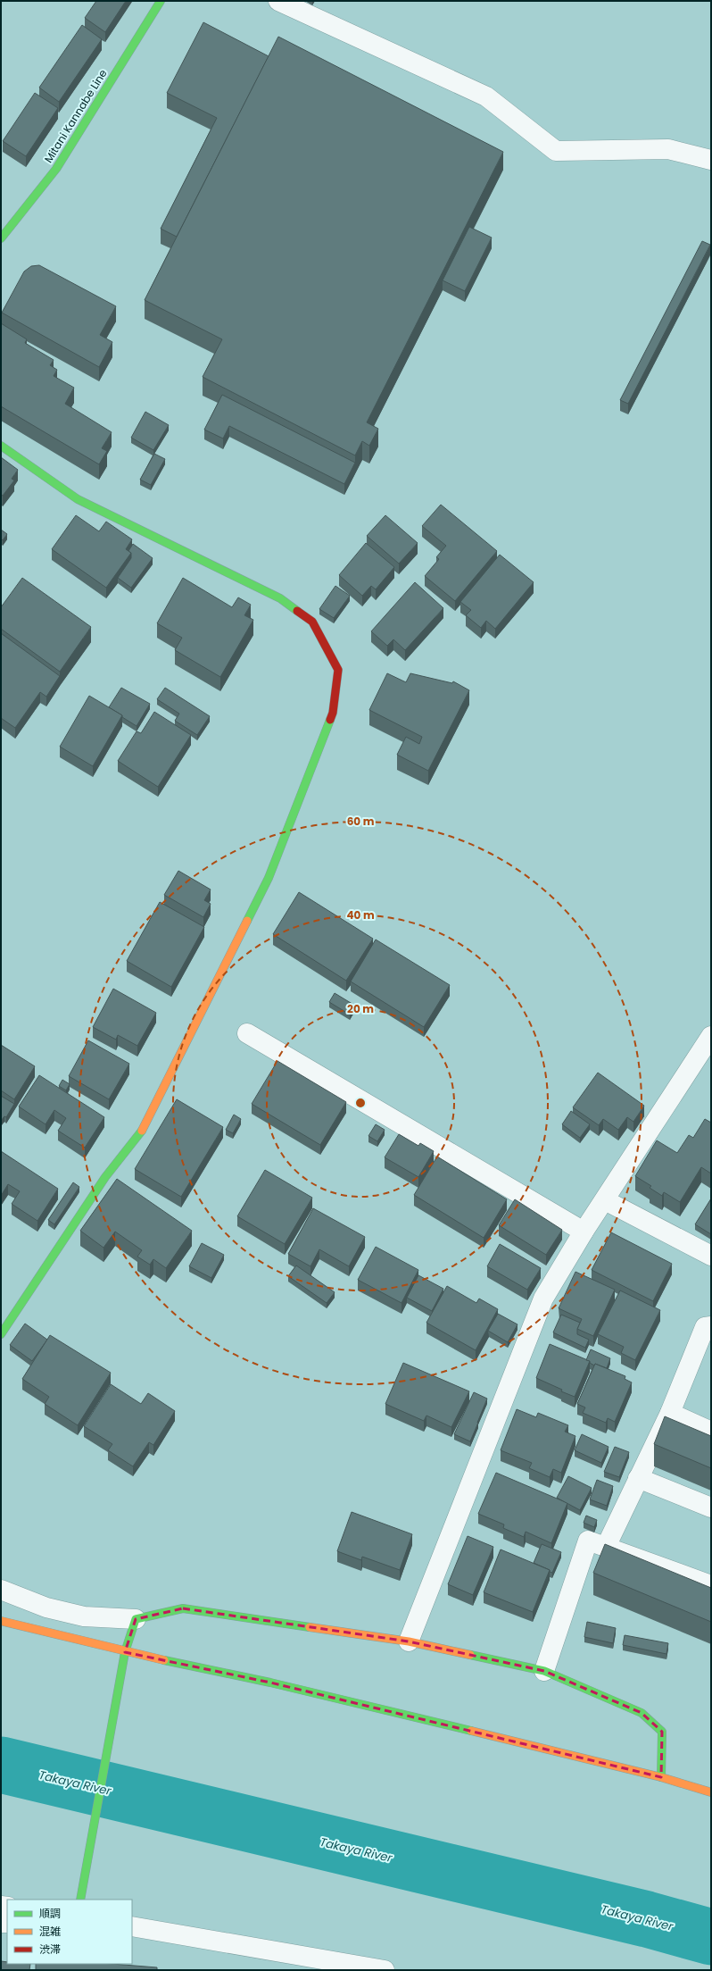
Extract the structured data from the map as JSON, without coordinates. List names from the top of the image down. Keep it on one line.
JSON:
{"streets":{"street":["Mitani Kannabe Line"]},"water":["Takaya River"],"legend":["順調","混雑","渋滞"],"rings":["60 m","40 m","20 m"]}
